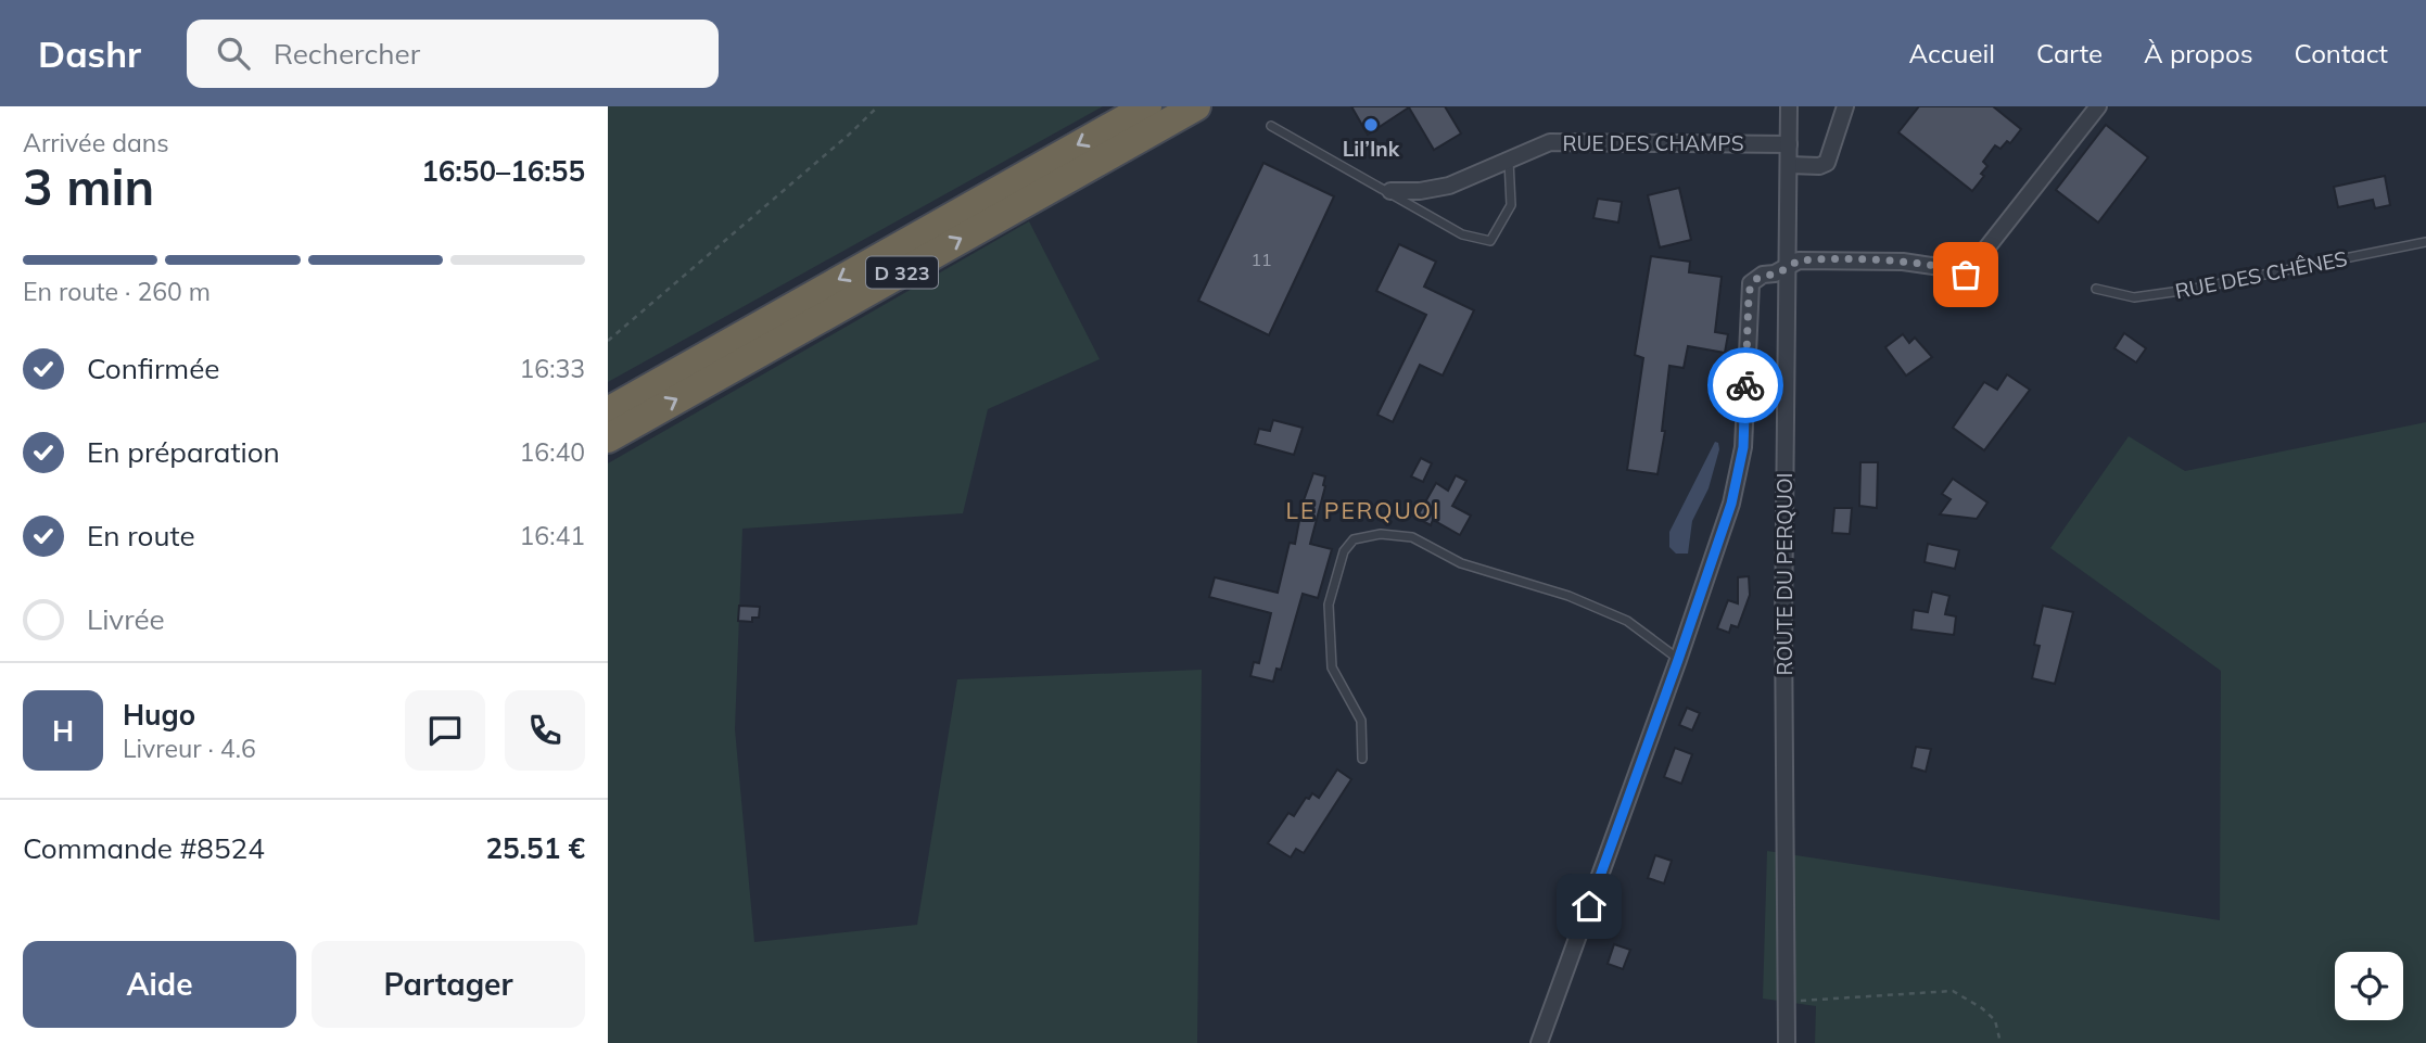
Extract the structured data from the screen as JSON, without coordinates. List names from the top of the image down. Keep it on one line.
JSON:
{"streets":{"highway":["D 323"],"street":["RUE DES CHAMPS","ROUTE DU PERQUOI"],"lane":["RUE DES CHÊNES"]},"crossings":[["RUE DES CHAMPS","ROUTE DU PERQUOI"]],"districts":["LE PERQUOI"],"places":["Lil’Ink"],"house_numbers":["11"],"page":{"header":"Dashr","search":"Rechercher","nav":["Accueil","Carte","À propos","Contact"],"heading":["3 min","Arrivée dans","16:50–16:55"],"panel":["Hugo","Livreur · 4.6","Commande #8524","25.51 €"],"bar":"En route · 260 m","list":[["Confirmée","16:33"],["En préparation","16:40"],["En route","16:41"],"Livrée"],"round":"H","buttons":["Aide","Partager"]}}
